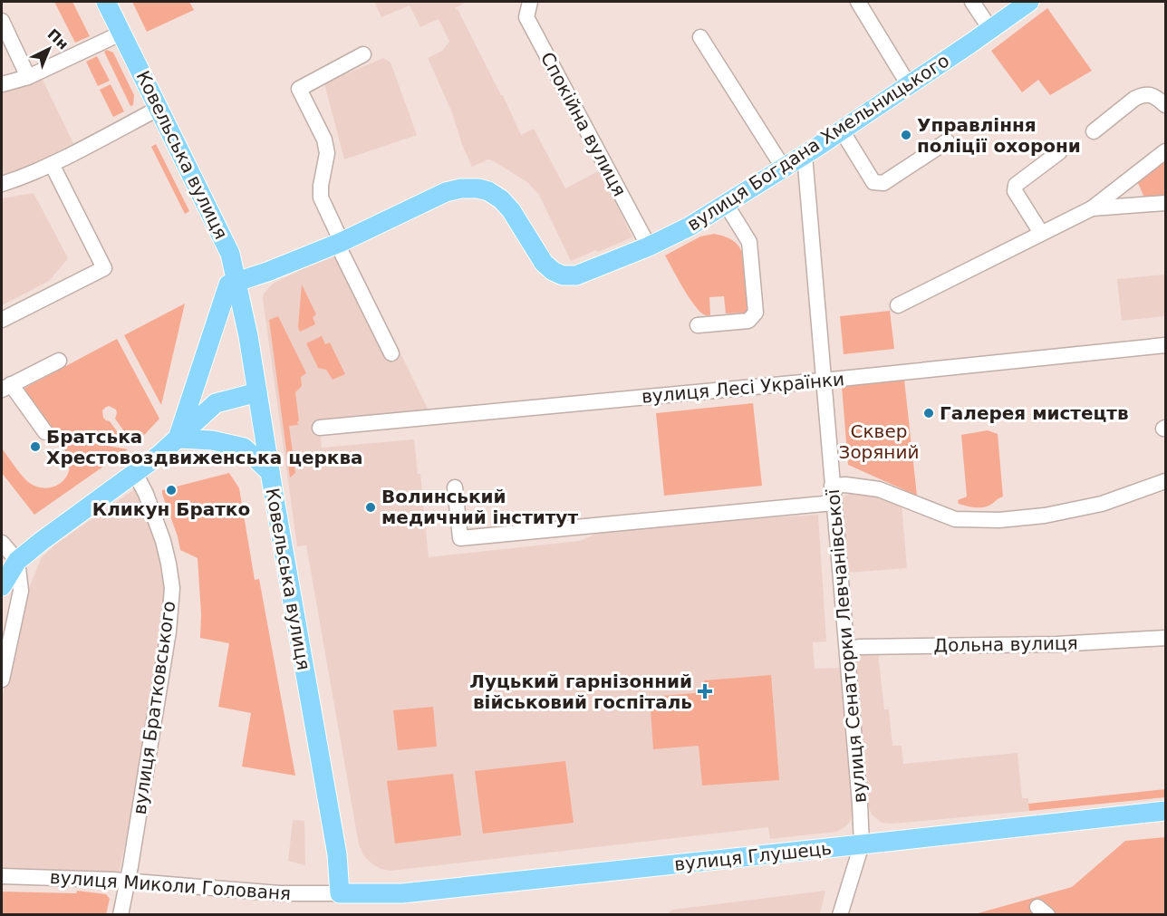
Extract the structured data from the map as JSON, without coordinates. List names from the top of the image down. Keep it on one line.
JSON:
{"streets":{"main road":["вулиця Богдана Хмельницького","Ковельська вулиця","вулиця Глушець"],"street":["Спокійна вулиця","вулиця Лесі Українки","Дольна вулиця","вулиця Сенаторки Левчанівської","вулиця Братковського","вулиця Миколи Голованя"]},"crossings":[["Спокійна вулиця","вулиця Богдана Хмельницького"],["вулиця Богдана Хмельницького","Ковельська вулиця"],["вулиця Богдана Хмельницького","вулиця Сенаторки Левчанівської"],["Ковельська вулиця","вулиця Глушець"],["Ковельська вулиця","вулиця Миколи Голованя"],["вулиця Лесі Українки","вулиця Сенаторки Левчанівської"],["Дольна вулиця","вулиця Сенаторки Левчанівської"],["вулиця Сенаторки Левчанівської","вулиця Глушець"],["вулиця Братковського","вулиця Миколи Голованя"],["вулиця Глушець","вулиця Миколи Голованя"]],"parks":["Сквер Зоряний"],"places":{"other":["Управління поліції охорони","Галерея мистецтв","Братська Хрестовоздвиженська церква","Кликун Братко","Волинський медичний інститут"],"health":["Луцький гарнізонний військовий госпіталь"]},"north":"top right"}
